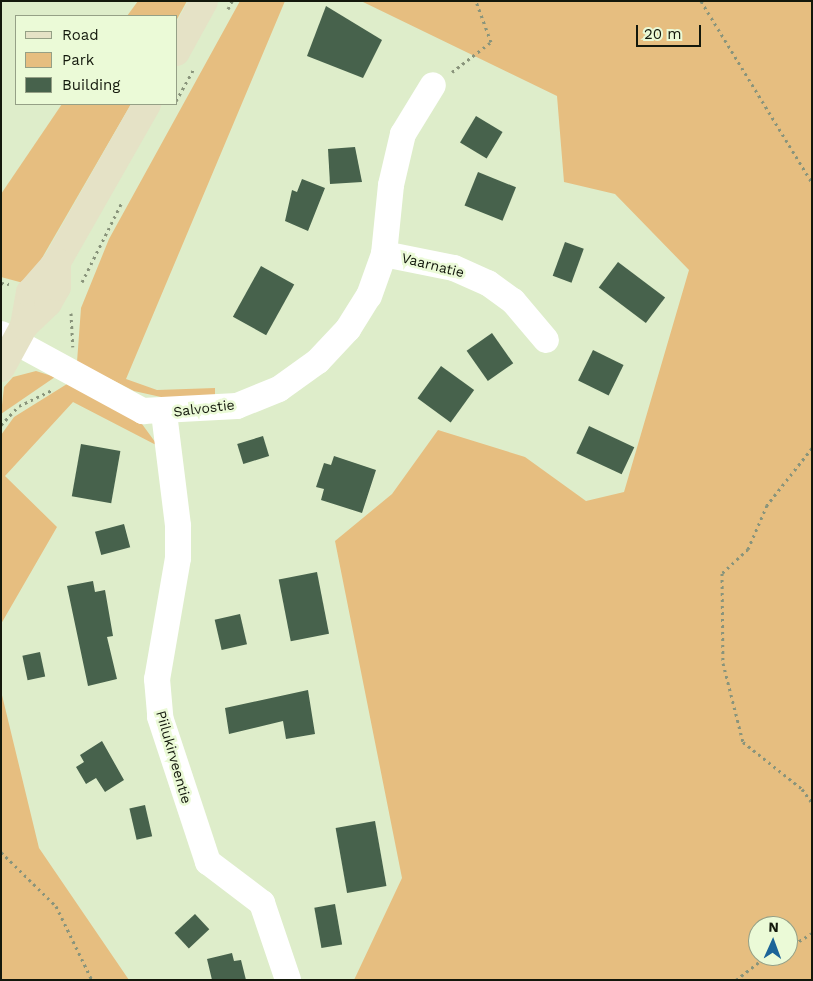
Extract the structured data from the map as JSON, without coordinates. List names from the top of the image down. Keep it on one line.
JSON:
{"streets":{"street":["Vaarnatie","Salvostie","Piilukirveentie"]},"crossings":[["Vaarnatie","Salvostie"],["Salvostie","Piilukirveentie"]],"legend":["Road","Park","Building"],"scale_bar":"20 m","north":"top"}
